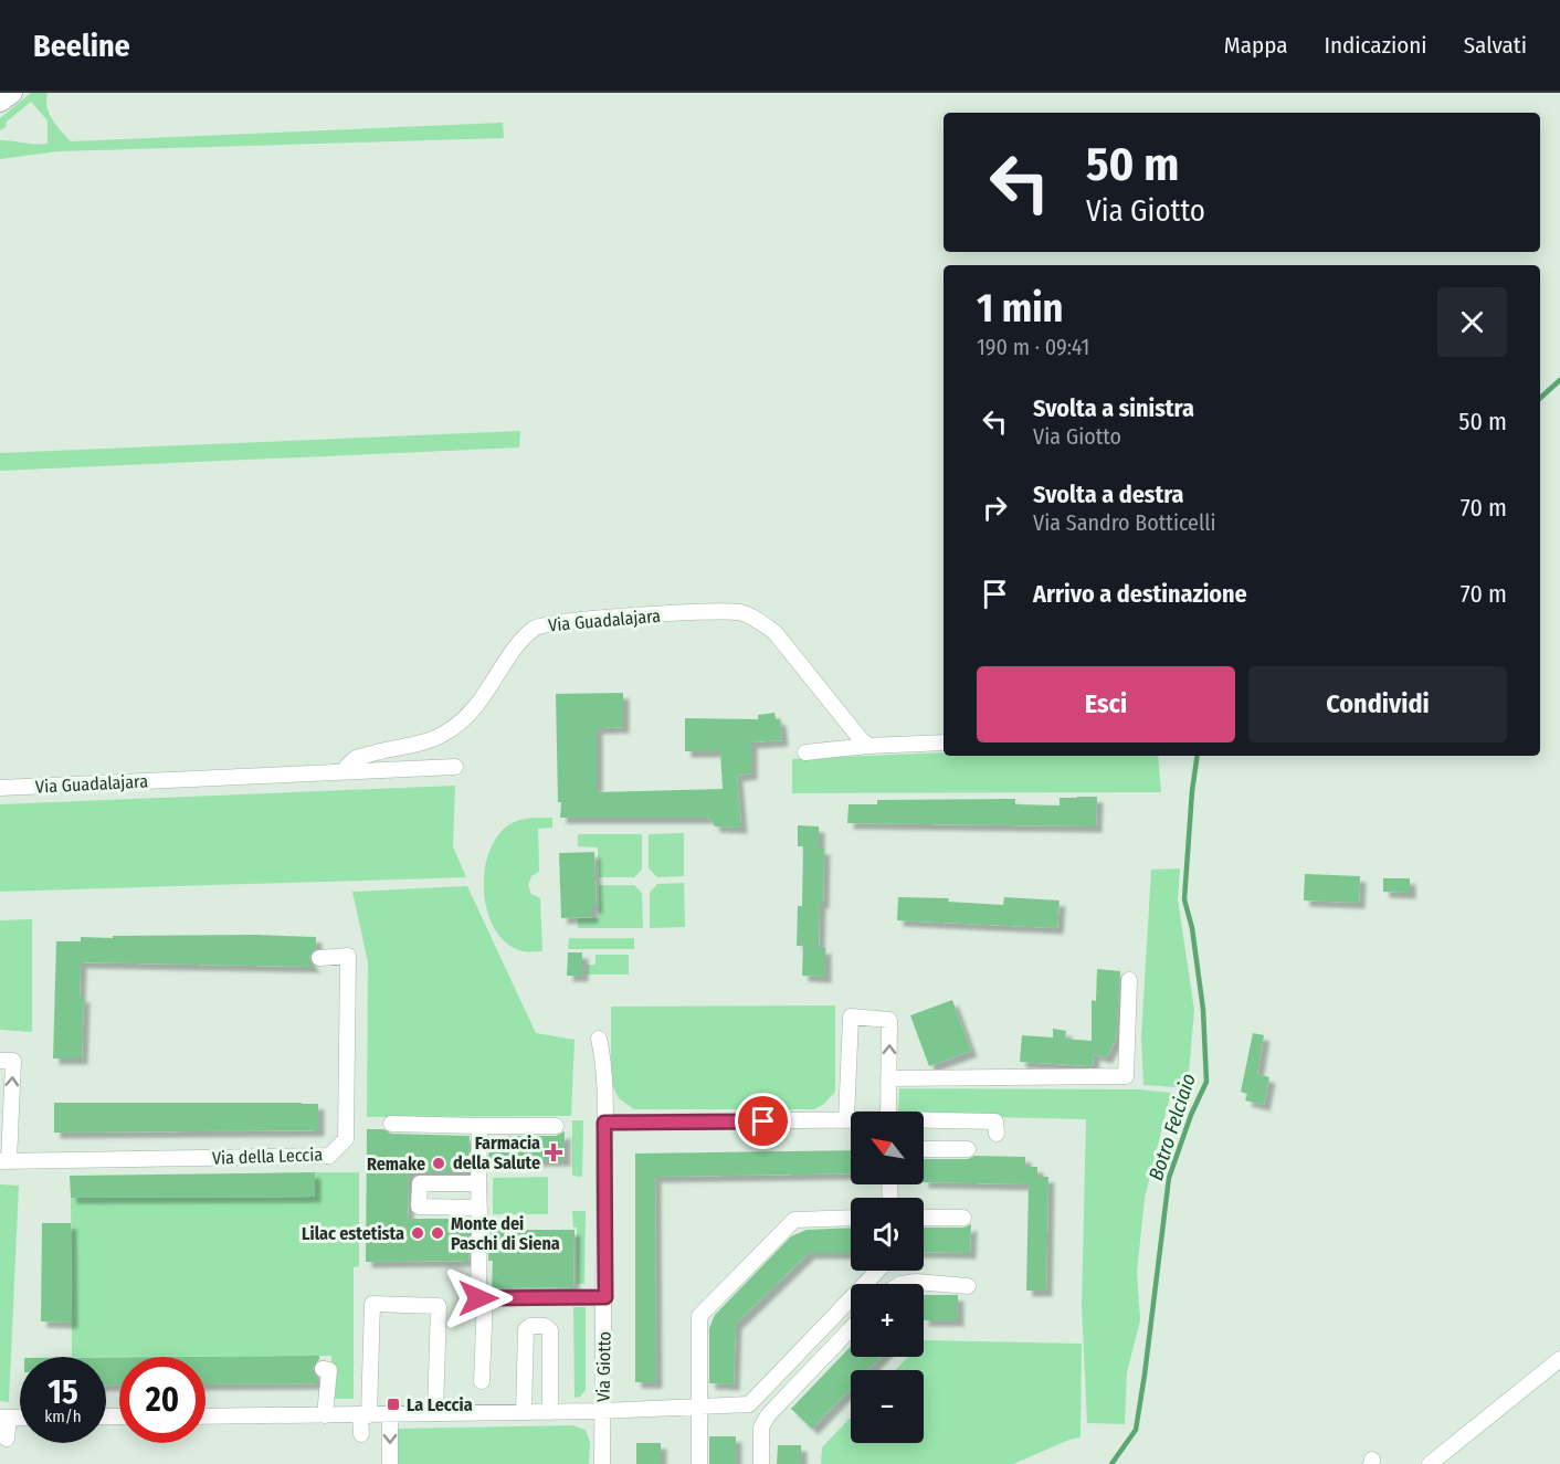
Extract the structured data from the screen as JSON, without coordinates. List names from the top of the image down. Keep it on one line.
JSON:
{"streets":{"street":["Via Guadalajara","Via della Leccia","Via Giotto"]},"water":["Botro Felciaio"],"places":{"health":["Farmacia della Salute"],"other":["Remake","Lilac estetista","Monte dei Paschi di Siena"],"transit":["La Leccia"]},"north":"top left","page":{"header":"Beeline","nav":["Mappa","Indicazioni","Salvati"],"turn":["50 m","Via Giotto"],"heading":["1 min","190 m · 09:41"],"list":[{"name":"Svolta a sinistra","note":"Via Giotto","value":"50 m"},{"name":"Svolta a destra","note":"Via Sandro Botticelli","value":"70 m"},{"name":"Arrivo a destinazione","value":"70 m"}],"buttons":["Esci","Condividi"],"map_buttons":["+","−"],"speed":"15 km/h","limit":"20"}}
